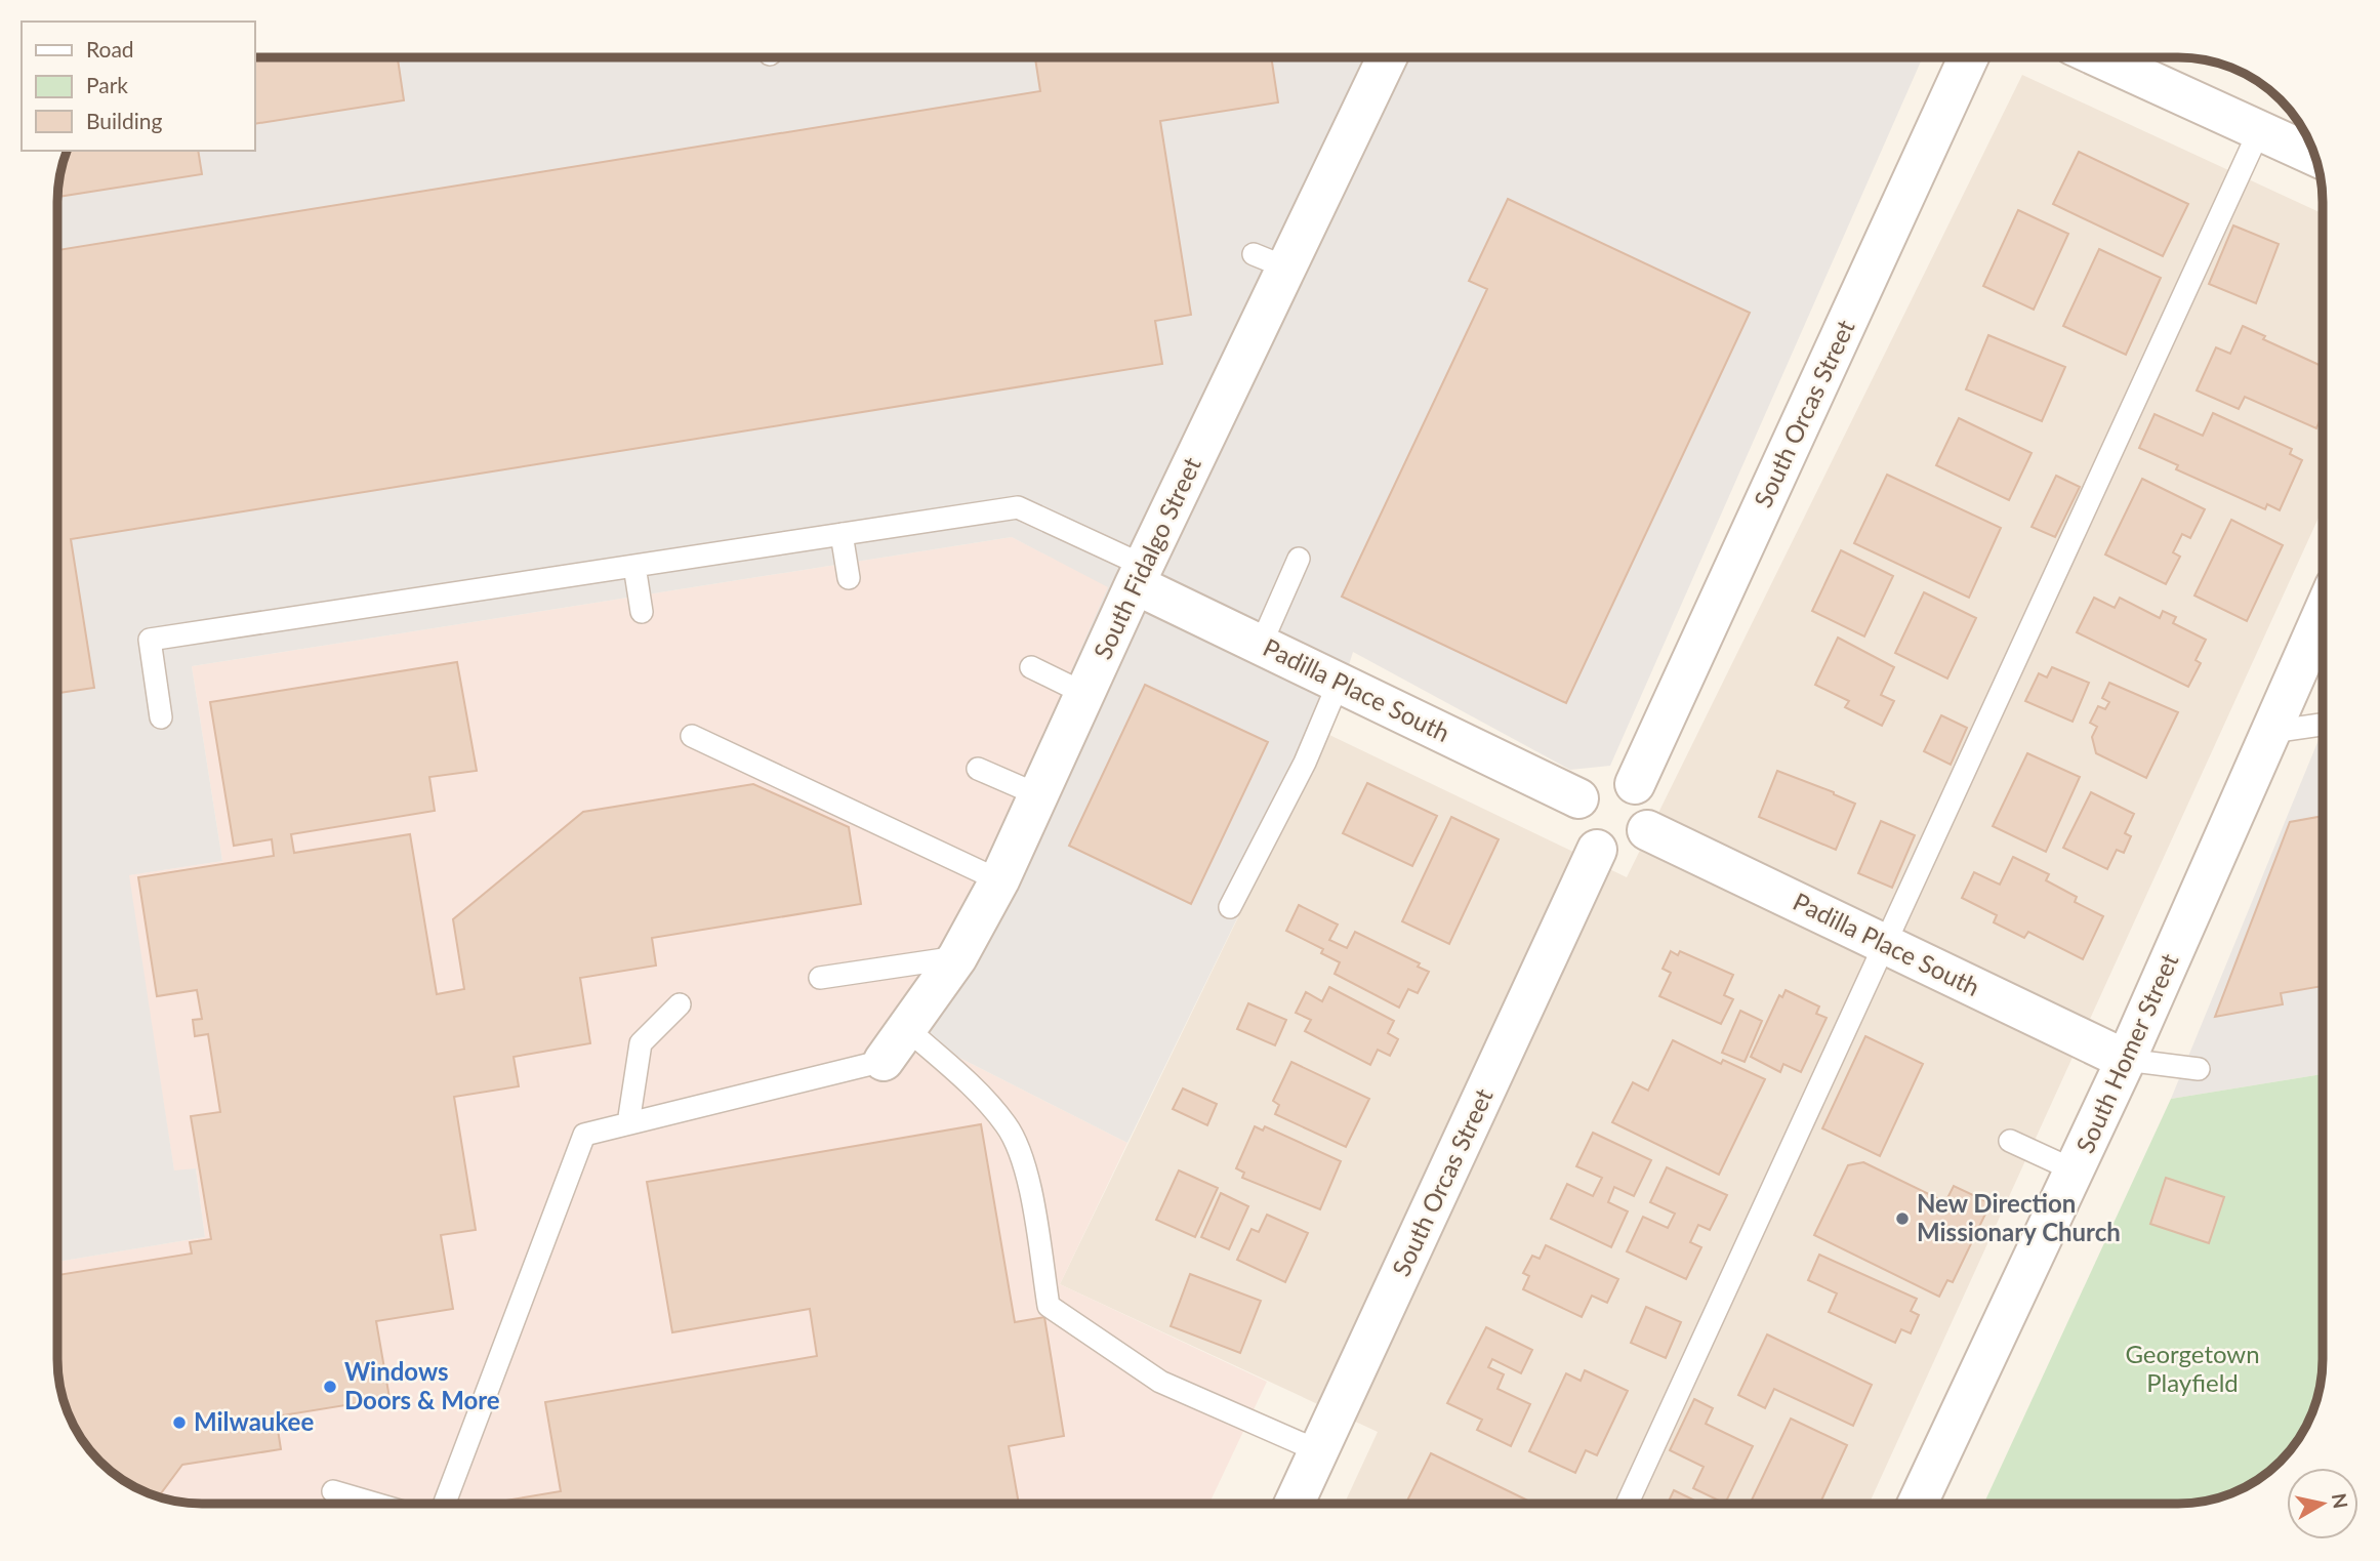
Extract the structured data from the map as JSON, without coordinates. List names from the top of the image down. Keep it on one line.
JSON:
{"streets":{"street":["South Orcas Street","South Fidalgo Street","Padilla Place South","South Homer Street"]},"crossings":[["South Orcas Street","Padilla Place South"],["South Fidalgo Street","Padilla Place South"],["Padilla Place South","South Homer Street"]],"parks":["Georgetown Playfield"],"places":["New Direction Missionary Church","Windows Doors & More","Milwaukee"],"legend":["Road","Park","Building"],"north":"right"}
